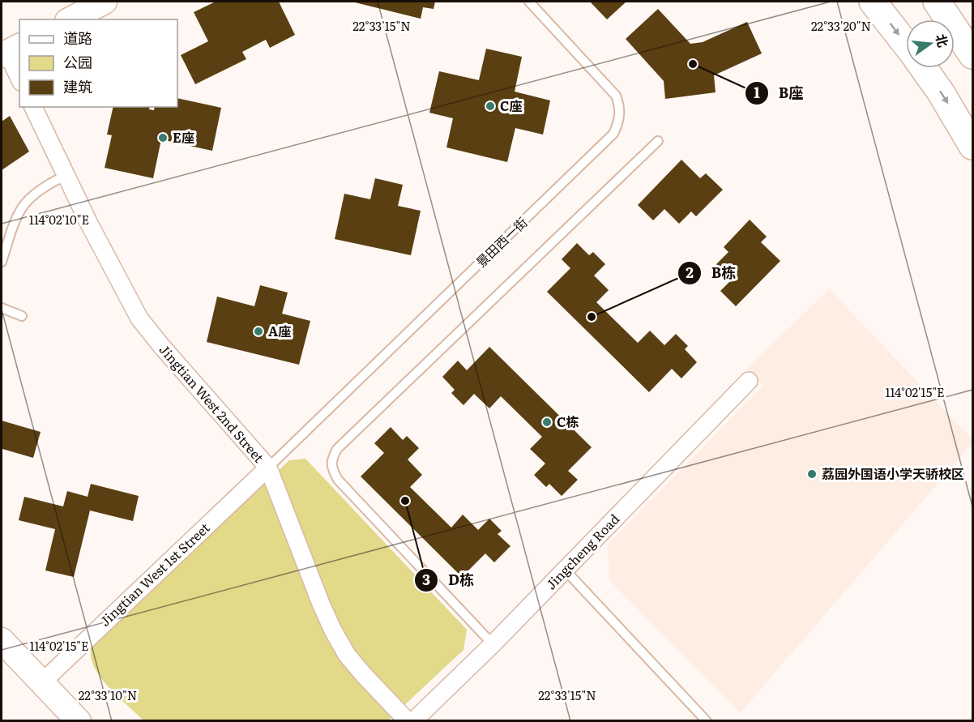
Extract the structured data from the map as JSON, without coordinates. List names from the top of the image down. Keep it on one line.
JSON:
{"streets":{"street":["Jingtian West 2nd Street","Jingcheng Road","Jingtian West 1st Street"],"lane":["景田西一街"]},"crossings":[["景田西一街","Jingtian West 2nd Street"],["景田西一街","Jingtian West 1st Street"],["Jingtian West 2nd Street","Jingtian West 1st Street"]],"places":["B座","C座","E座","B栋","A座","C栋","荔园外国语小学天骄校区","D栋"],"legend":["道路","公园","建筑"],"north":"right","coordinates":["22°33'15\"N","22°33'20\"N","114°02'10\"E","114°02'15\"E","22°33'10\"N"]}
